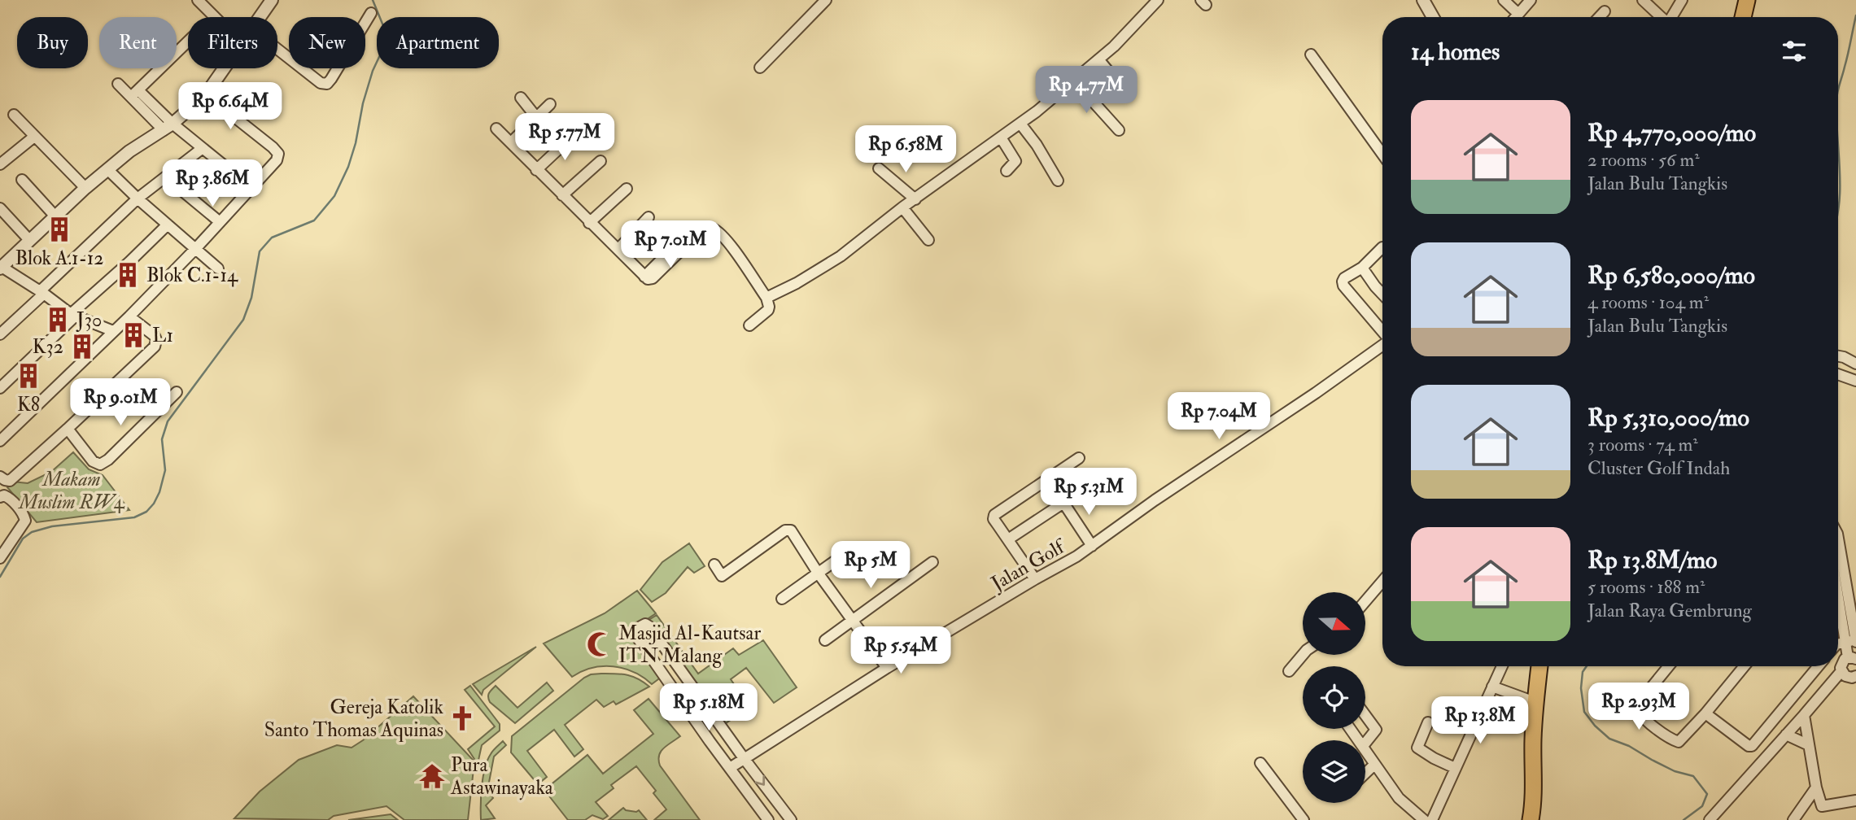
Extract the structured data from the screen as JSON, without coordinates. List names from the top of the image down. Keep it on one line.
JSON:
{"streets":{"street":["Jalan Golf"]},"parks":["Makam Muslim RW4"],"places":{"building":["Blok A.1-12","Blok C.1-14","J30","L1","K32","K8"],"mosque":["Masjid Al-Kautsar ITN Malang"],"church":["Gereja Katolik Santo Thomas Aquinas"],"temple":["Pura Astawinayaka"]},"north":"right","page":{"chip":["Buy","Rent","Filters","New","Apartment"],"heading":"14 homes","price":["Rp 4.77M","Rp 6.64M","Rp 5.77M","Rp 6.58M","Rp 3.86M","Rp 7.01M","Rp 9.01M","Rp 7.04M","Rp 5.31M","Rp 5M","Rp 5.54M","Rp 2.93M","Rp 5.18M","Rp 13.8M"],"list":[{"name":"Rp 4,770,000/mo","note":"2 rooms · 56 m² · Jalan Bulu Tangkis"},{"name":"Rp 6,580,000/mo","note":"4 rooms · 104 m² · Jalan Bulu Tangkis"},{"name":"Rp 5,310,000/mo","note":"3 rooms · 74 m² · Cluster Golf Indah"},{"name":"Rp 13.8M/mo","note":"5 rooms · 188 m² · Jalan Raya Gembrung"}]}}
